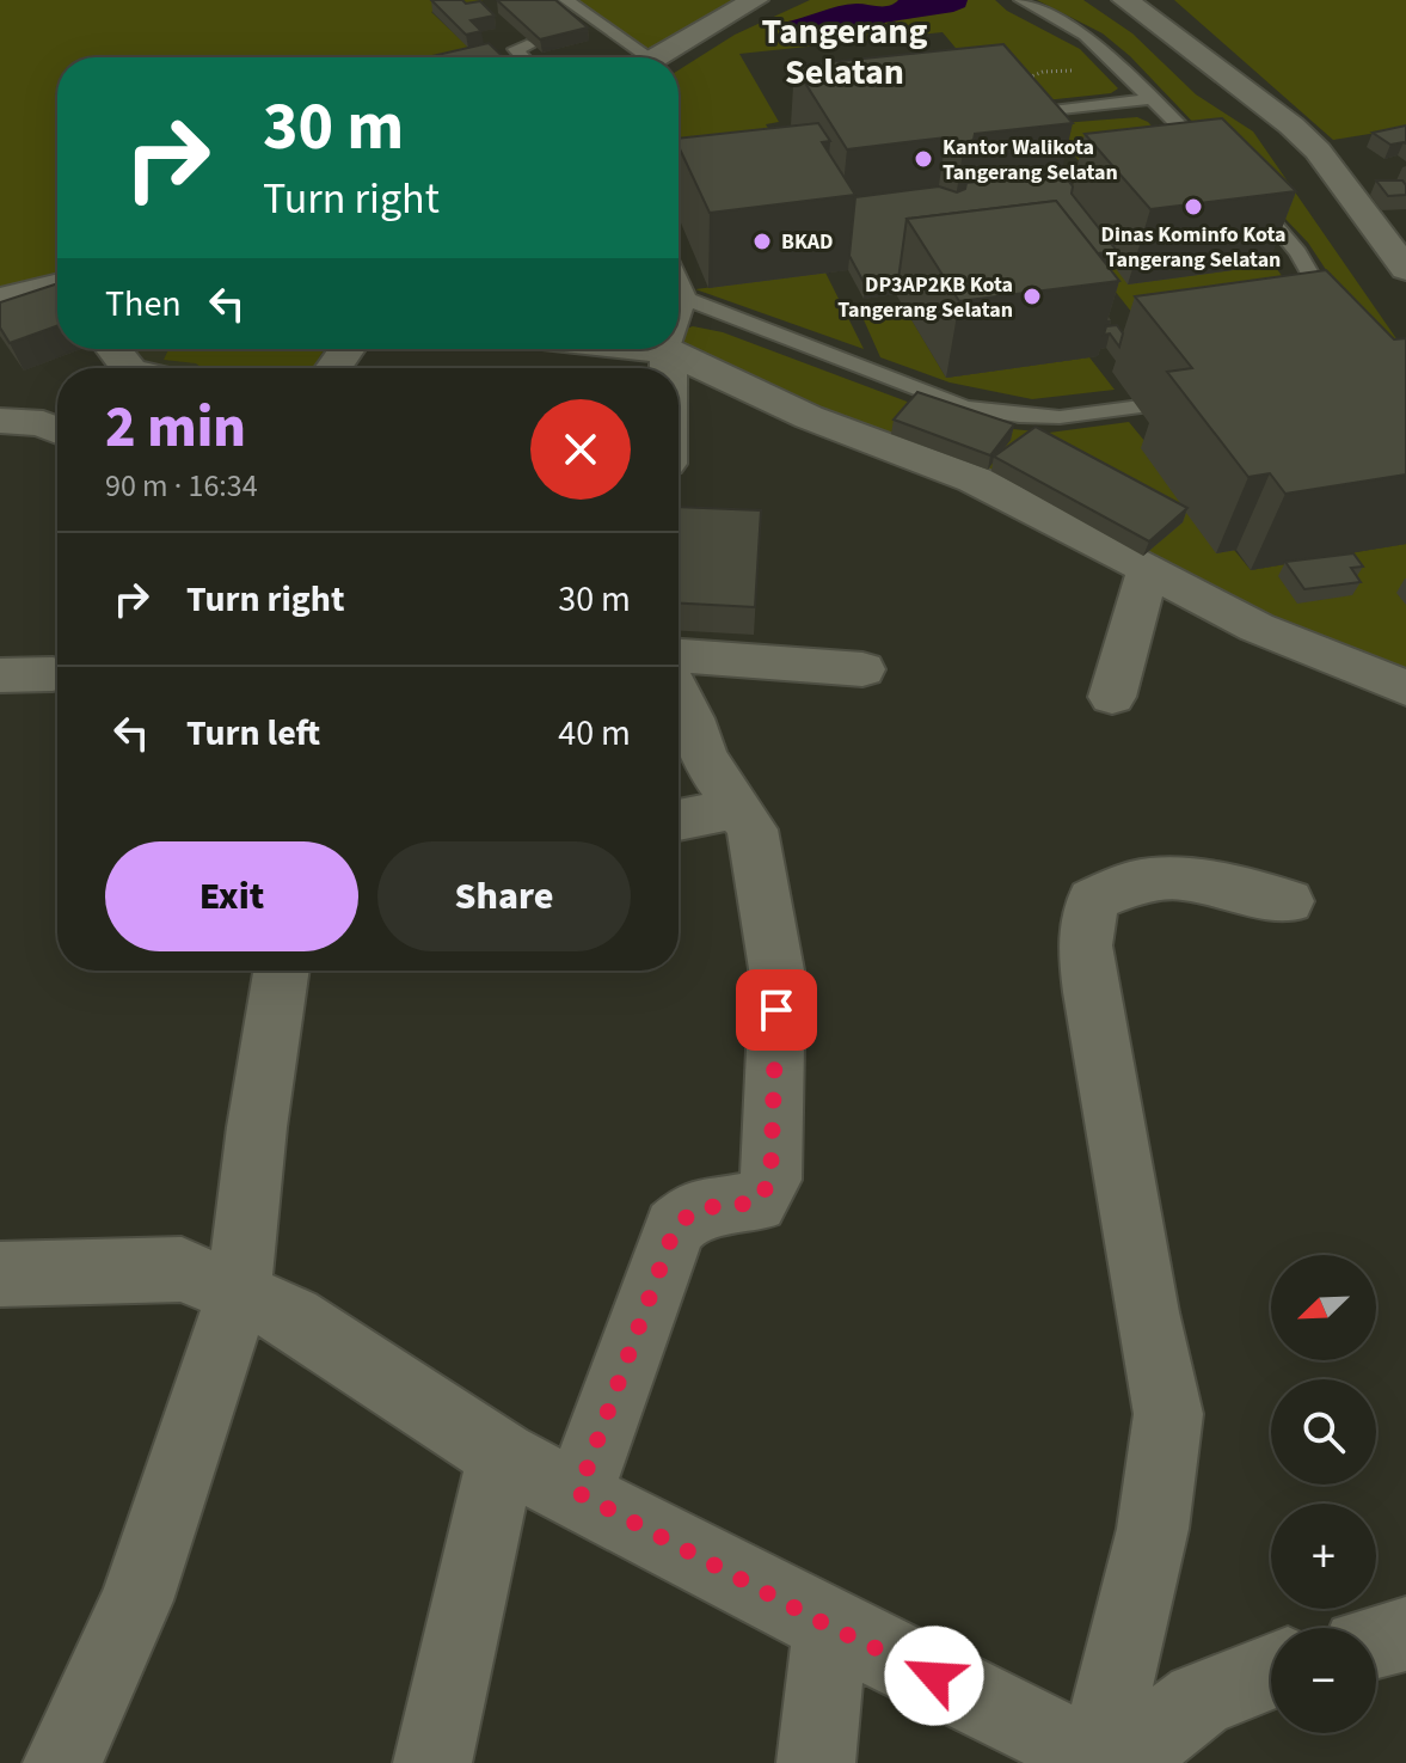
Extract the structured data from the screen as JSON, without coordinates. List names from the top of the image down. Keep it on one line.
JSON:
{"districts":["Tangerang Selatan"],"places":["Kantor Walikota Tangerang Selatan","Dinas Kominfo Kota Tangerang Selatan","BKAD","DP3AP2KB Kota Tangerang Selatan"],"north":"bottom left","page":{"turn":["30 m","Turn right"],"then":"Then","heading":["2 min","90 m · 16:34"],"list":[{"name":"Turn right","value":"30 m"},{"name":"Turn left","value":"40 m"}],"buttons":["Exit","Share"],"map_buttons":["+","−"]}}
